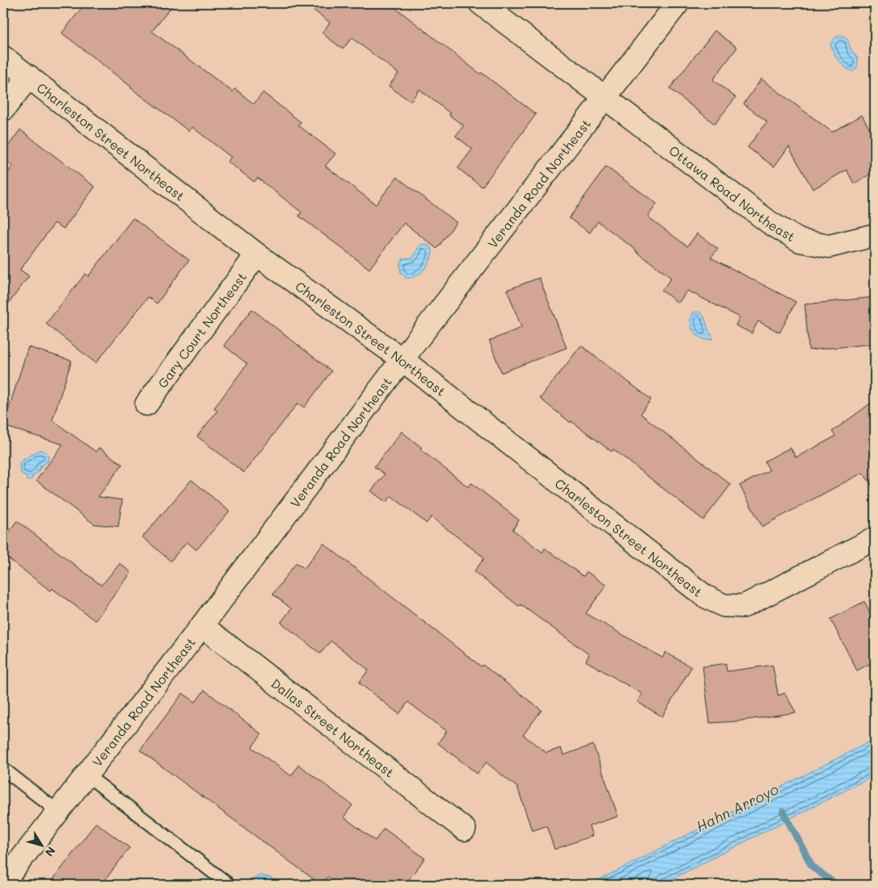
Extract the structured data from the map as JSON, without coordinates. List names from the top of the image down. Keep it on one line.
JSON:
{"streets":{"street":["Charleston Street Northeast","Veranda Road Northeast","Ottawa Road Northeast","Gary Court Northeast","Dallas Street Northeast"]},"crossings":[["Charleston Street Northeast","Veranda Road Northeast"],["Charleston Street Northeast","Gary Court Northeast"],["Veranda Road Northeast","Ottawa Road Northeast"],["Veranda Road Northeast","Dallas Street Northeast"]],"water":["Hahn Arroyo"],"north":"bottom right"}
